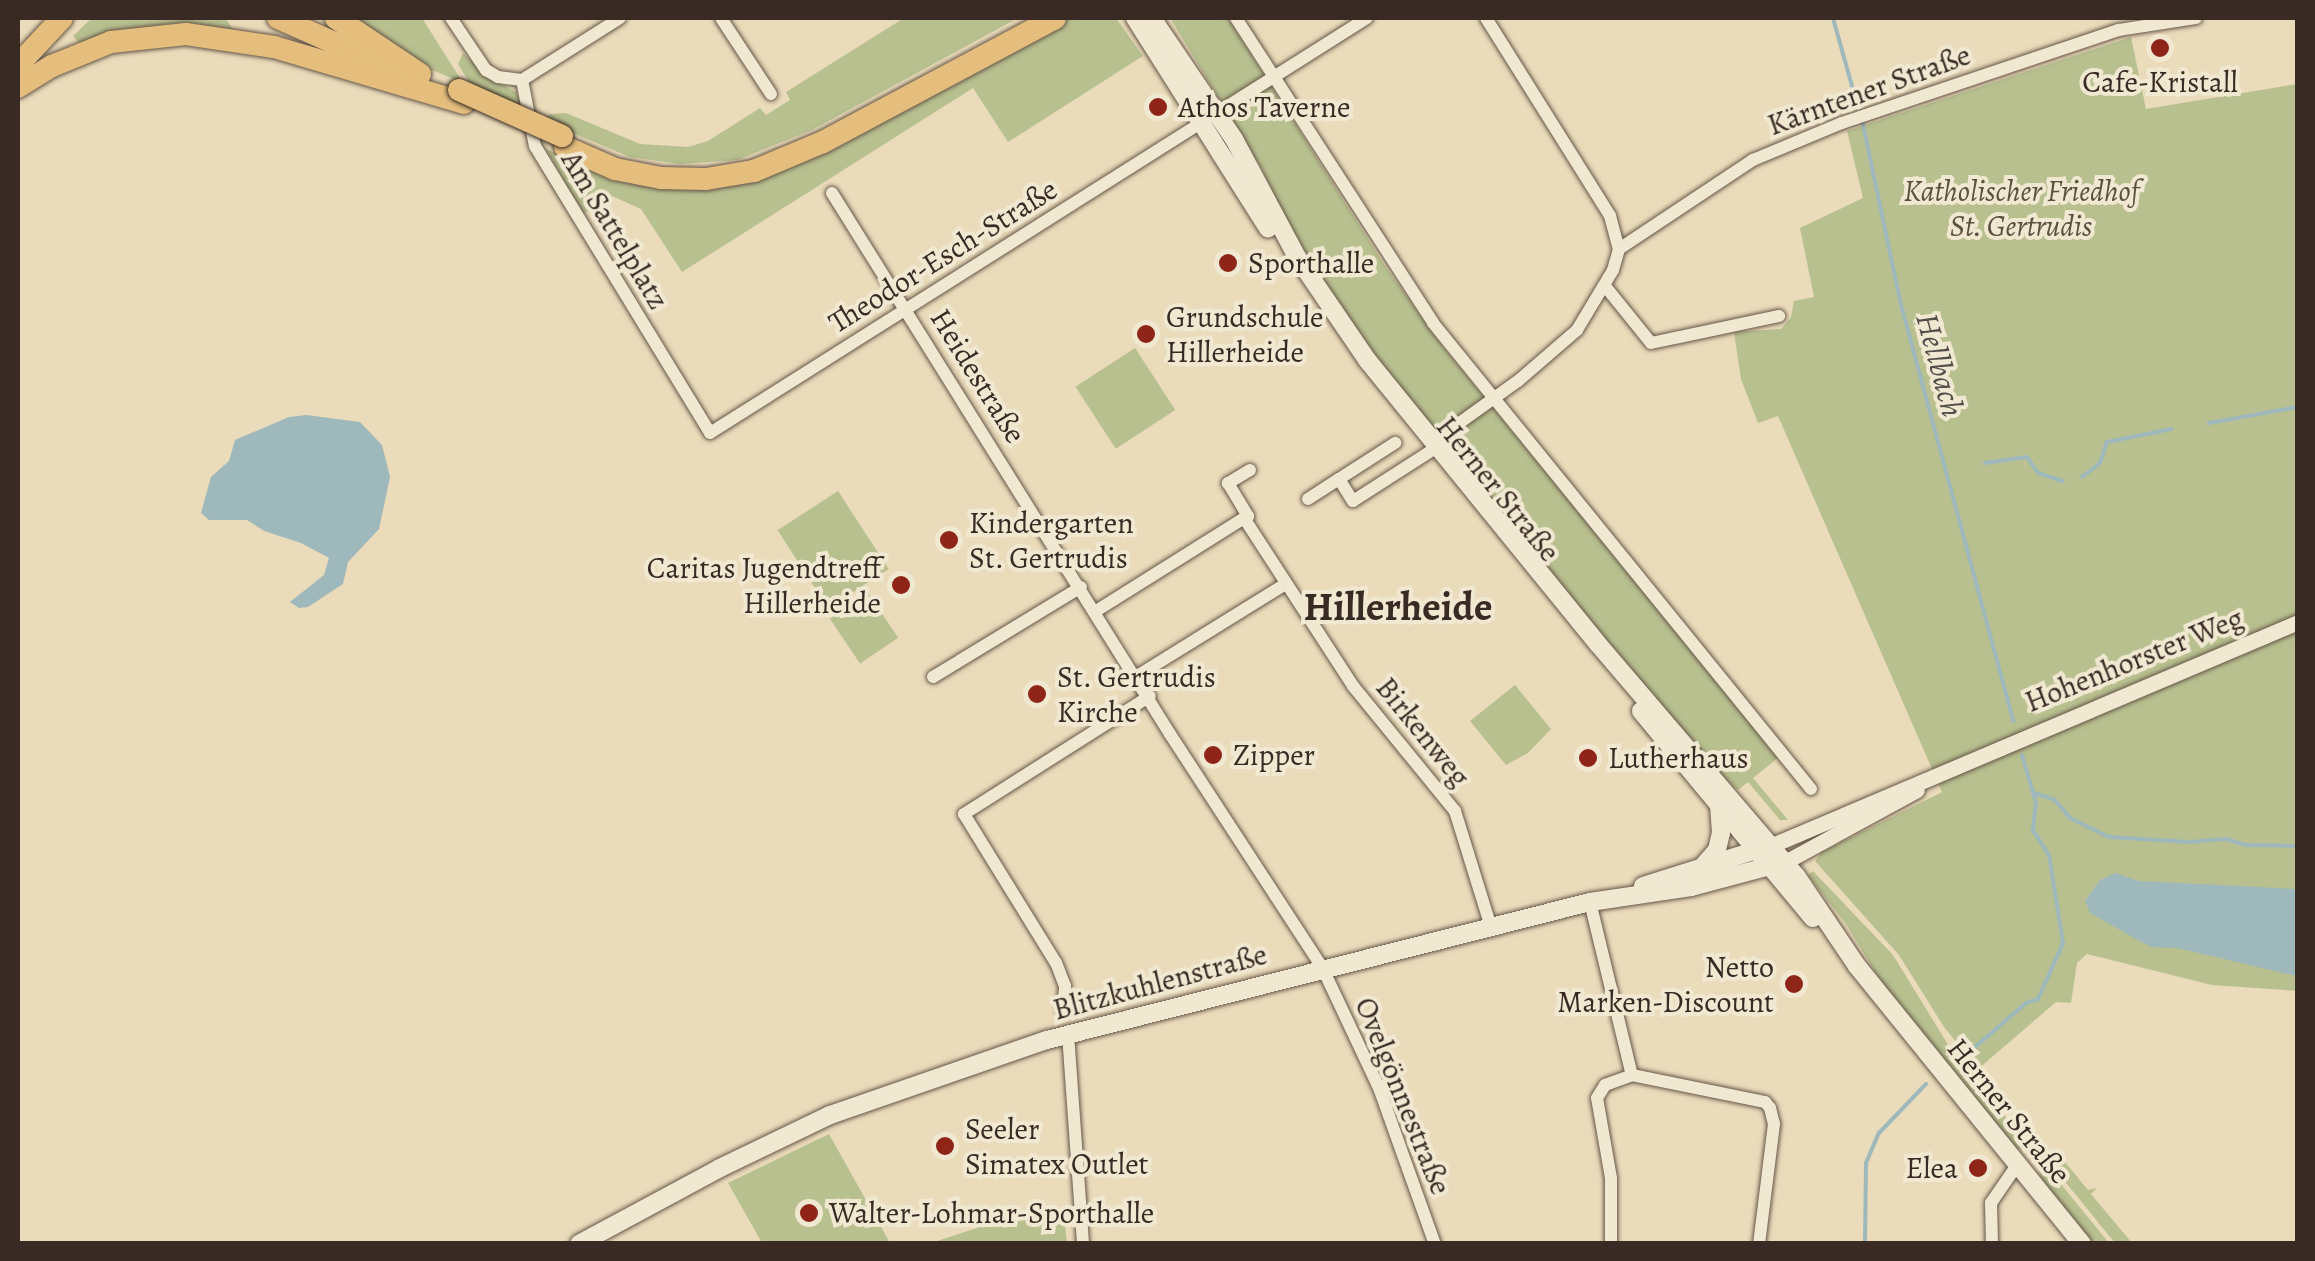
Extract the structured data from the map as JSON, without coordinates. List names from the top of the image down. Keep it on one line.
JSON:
{"streets":{"main road":["Herner Straße","Blitzkuhlenstraße"],"street":["Kärntener Straße","Am Sattelplatz","Theodor-Esch-Straße","Heidestraße","Hohenhorster Weg","Birkenweg","Ovelgönnestraße"]},"crossings":[["Am Sattelplatz","Theodor-Esch-Straße"],["Theodor-Esch-Straße","Heidestraße"],["Theodor-Esch-Straße","Herner Straße"],["Heidestraße","Blitzkuhlenstraße"],["Heidestraße","Ovelgönnestraße"],["Herner Straße","Hohenhorster Weg"],["Herner Straße","Blitzkuhlenstraße"],["Hohenhorster Weg","Blitzkuhlenstraße"],["Birkenweg","Blitzkuhlenstraße"],["Blitzkuhlenstraße","Ovelgönnestraße"]],"districts":["Hillerheide"],"water":["Hellbach"],"parks":["Katholischer Friedhof St. Gertrudis"],"places":["Cafe-Kristall","Athos Taverne","Sporthalle","Grundschule Hillerheide","Kindergarten St. Gertrudis","Caritas Jugendtreff Hillerheide","St. Gertrudis Kirche","Zipper","Lutherhaus","Netto Marken-Discount","Seeler Simatex Outlet","Elea","Walter-Lohmar-Sporthalle"]}
